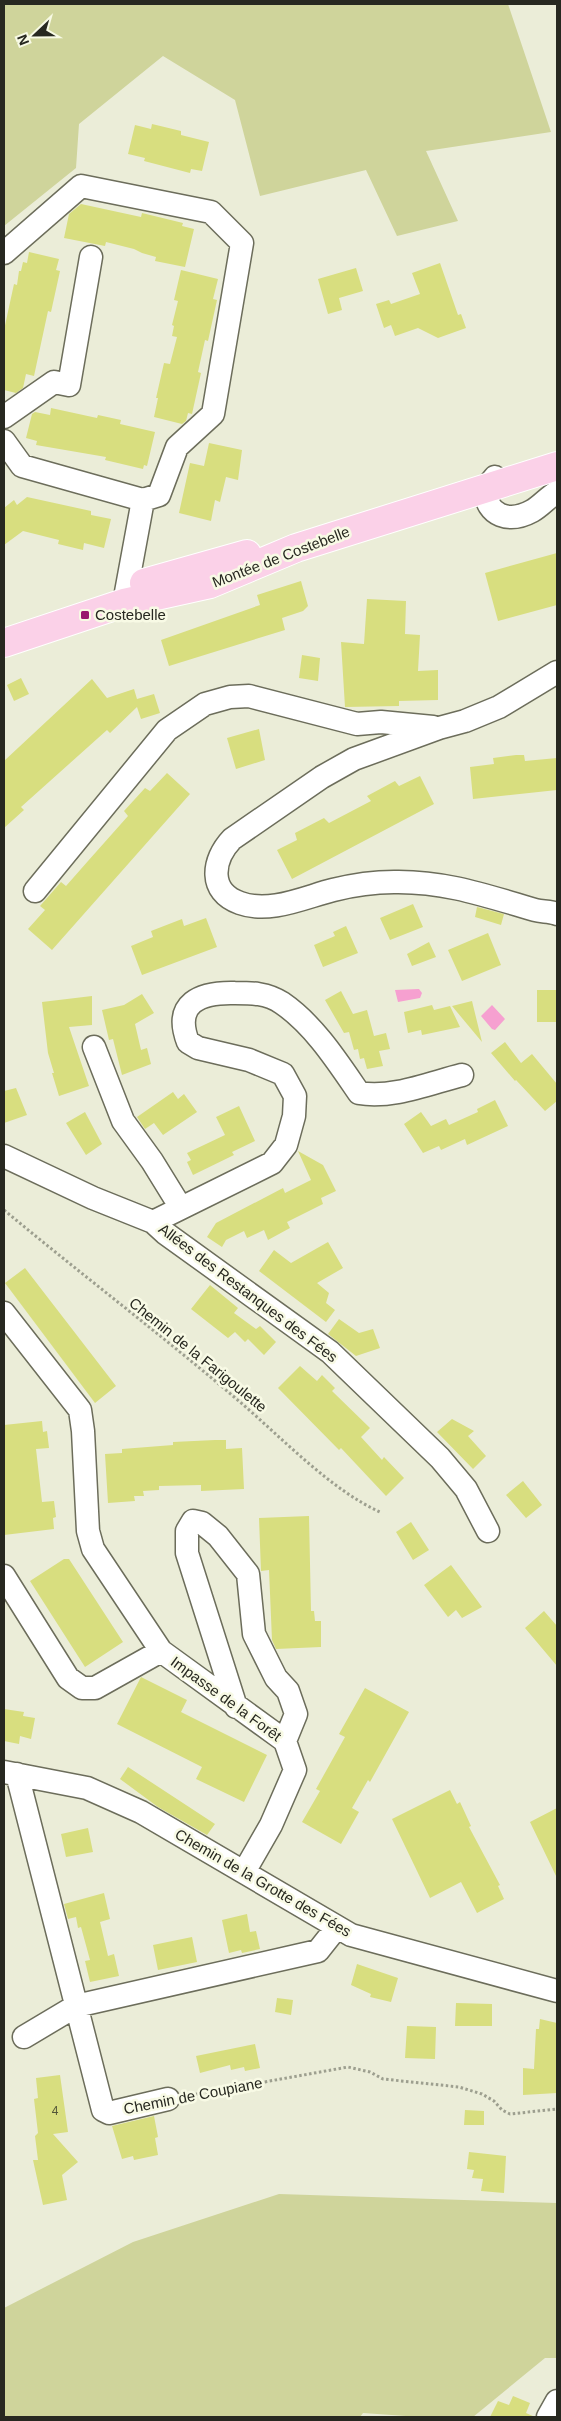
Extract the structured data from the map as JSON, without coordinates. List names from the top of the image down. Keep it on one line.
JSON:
{"streets":{"main road":["Montée de Costebelle"],"street":["Allées des Restanques des Fées","Impasse de la Forêt","Chemin de la Grotte des Fées","Chemin de Coupiane"],"path":["Chemin de la Farigoulette"]},"crossings":[["Impasse de la Forêt","Chemin de la Grotte des Fées"],["Chemin de la Grotte des Fées","Chemin de Coupiane"]],"places":{"transit":["Costebelle"]},"house_numbers":["4"],"north":"left"}
